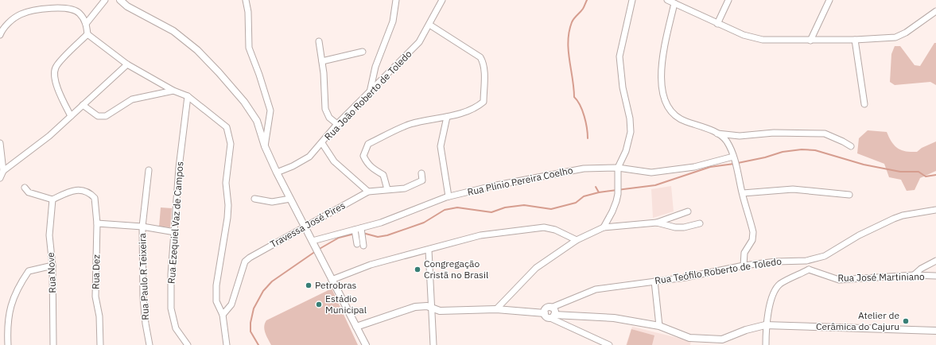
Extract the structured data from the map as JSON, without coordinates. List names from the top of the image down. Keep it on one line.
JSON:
{"streets":{"street":["Rua João Roberto de Toledo","Rua Plinio Pereira Coelho","Rua Ezequiel Vaz de Campos","Travessa José Pires","Rua Teófilo Roberto de Toledo","Rua Dez","Rua Nove","Rua Paulo R Teixeira","Rua José Martiniano"]},"crossings":[["Rua Ezequiel Vaz de Campos","Rua Paulo R Teixeira"],["Rua Dez","Rua Nove"]],"places":["Congregação Cristã no Brasil","Petrobras","Estádio Municipal","Atelier de Cerâmica do Cajuru"]}
